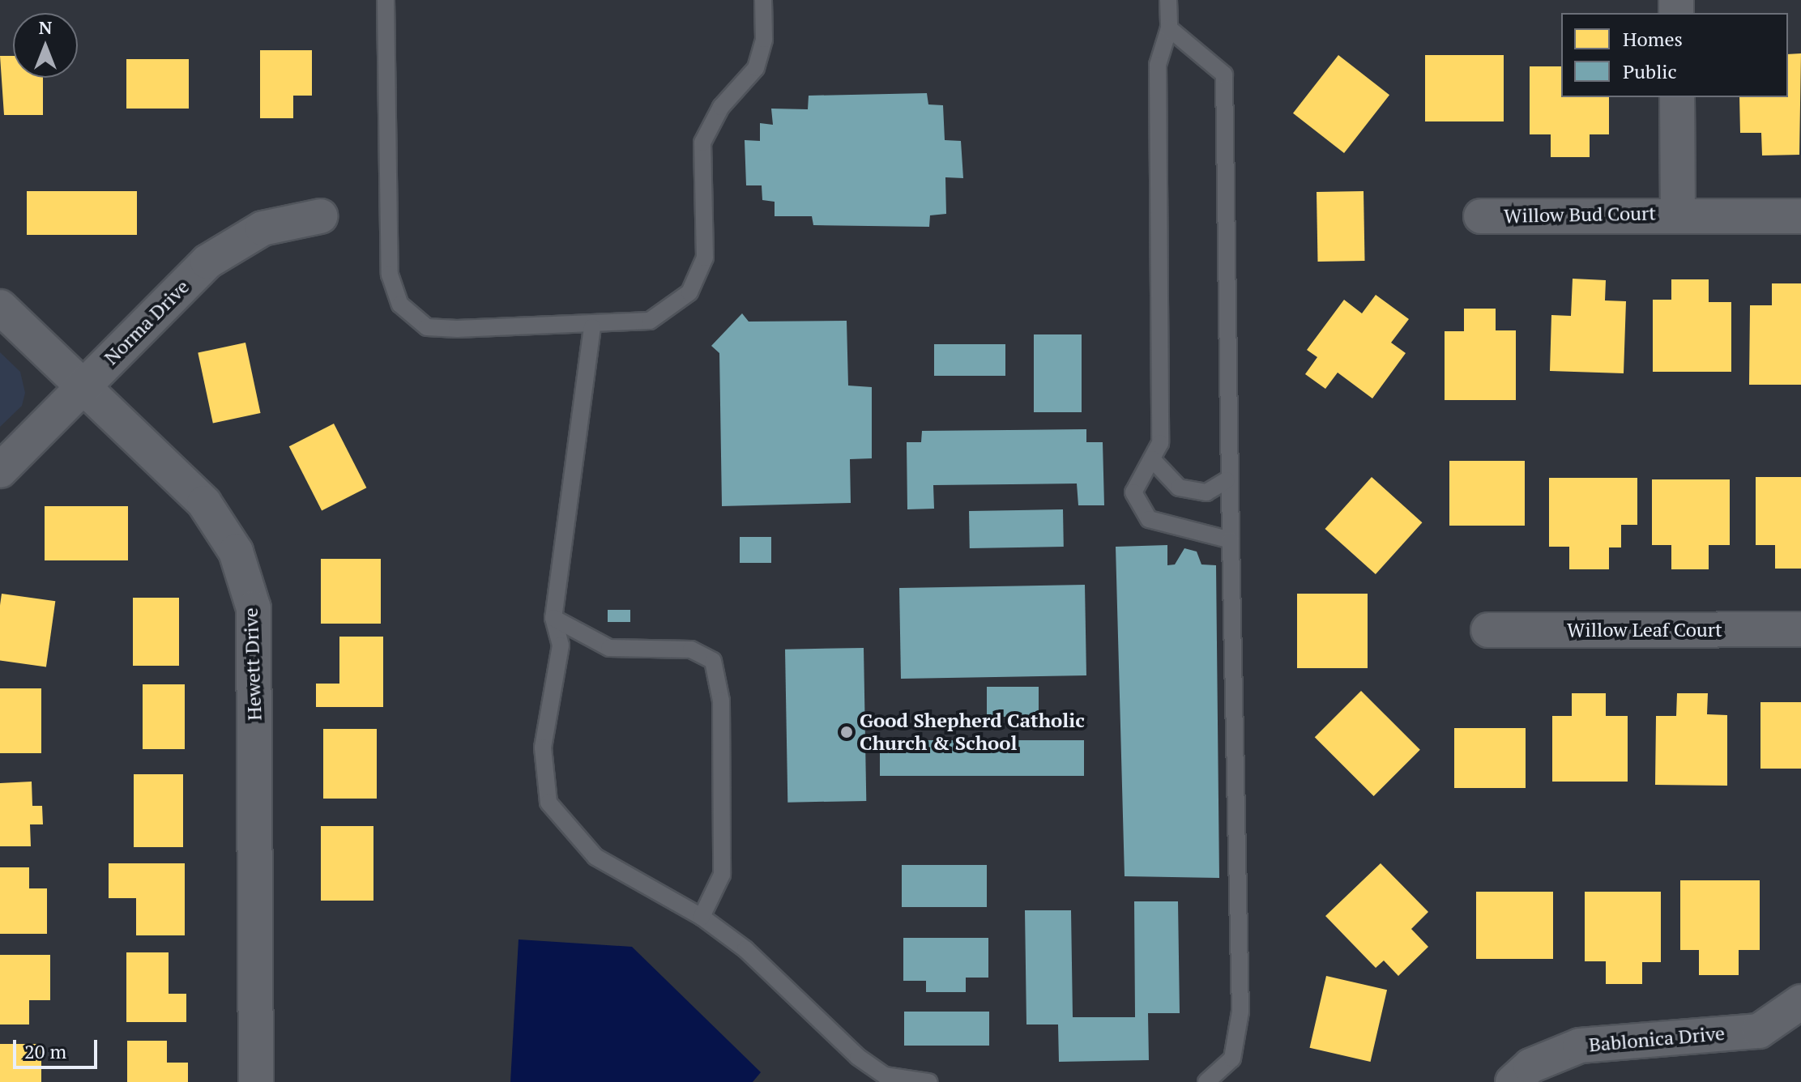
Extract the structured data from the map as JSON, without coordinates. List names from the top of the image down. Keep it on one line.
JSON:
{"streets":{"street":["Willow Bud Court","Norma Drive","Willow Leaf Court","Hewett Drive","Bablonica Drive"]},"crossings":[["Norma Drive","Hewett Drive"]],"places":["Good Shepherd Catholic Church & School"],"legend":["Homes","Public"],"scale_bar":"20 m","north":"top"}
